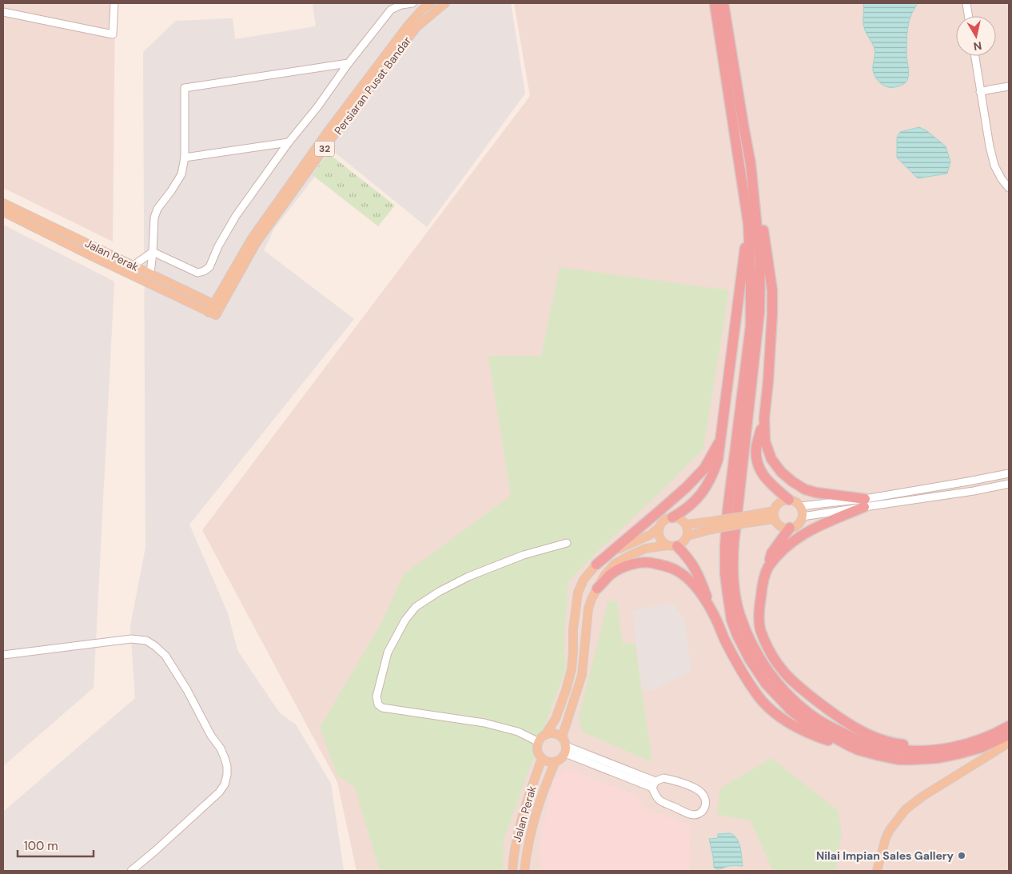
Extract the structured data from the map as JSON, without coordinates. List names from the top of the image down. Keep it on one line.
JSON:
{"streets":{"main road":["Persiaran Pusat Bandar","32","Jalan Perak"]},"crossings":[["Persiaran Pusat Bandar","Jalan Perak"]],"places":["Nilai Impian Sales Gallery"],"scale_bar":"100 m","north":"bottom"}
